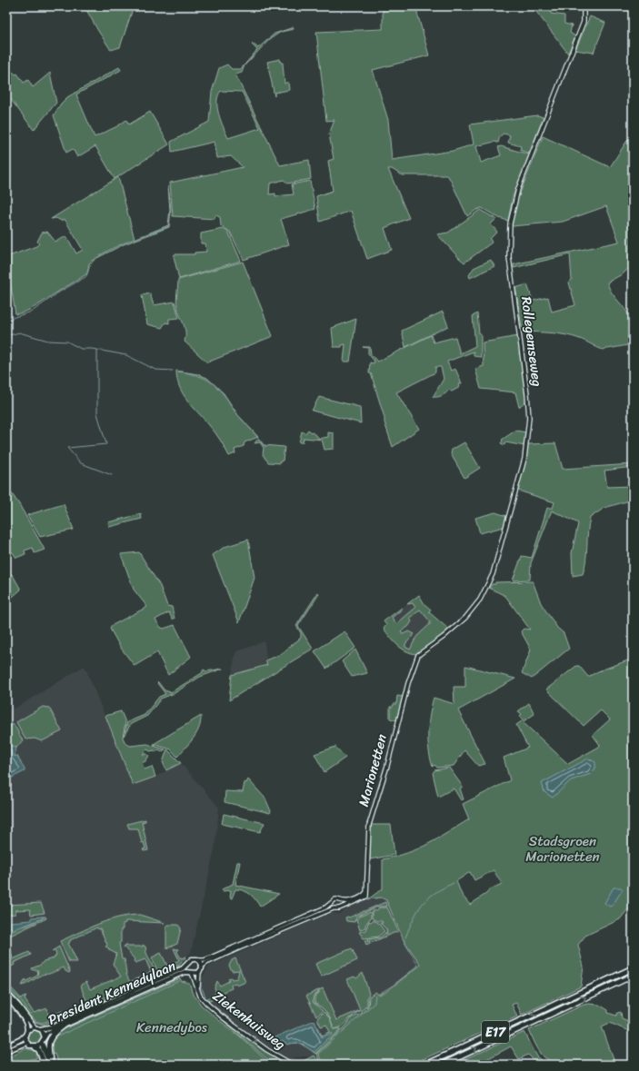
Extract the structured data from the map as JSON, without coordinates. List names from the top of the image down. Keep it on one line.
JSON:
{"streets":{"highway":["E17"],"main road":["President Kennedylaan"],"street":["Rollegemseweg","Marionetten","Ziekenhuisweg"]},"crossings":[["Rollegemseweg","Marionetten"],["Marionetten","President Kennedylaan"],["President Kennedylaan","Ziekenhuisweg"]],"one_way":["Ziekenhuisweg"],"parks":["Stadsgroen Marionetten","Kennedybos"]}
